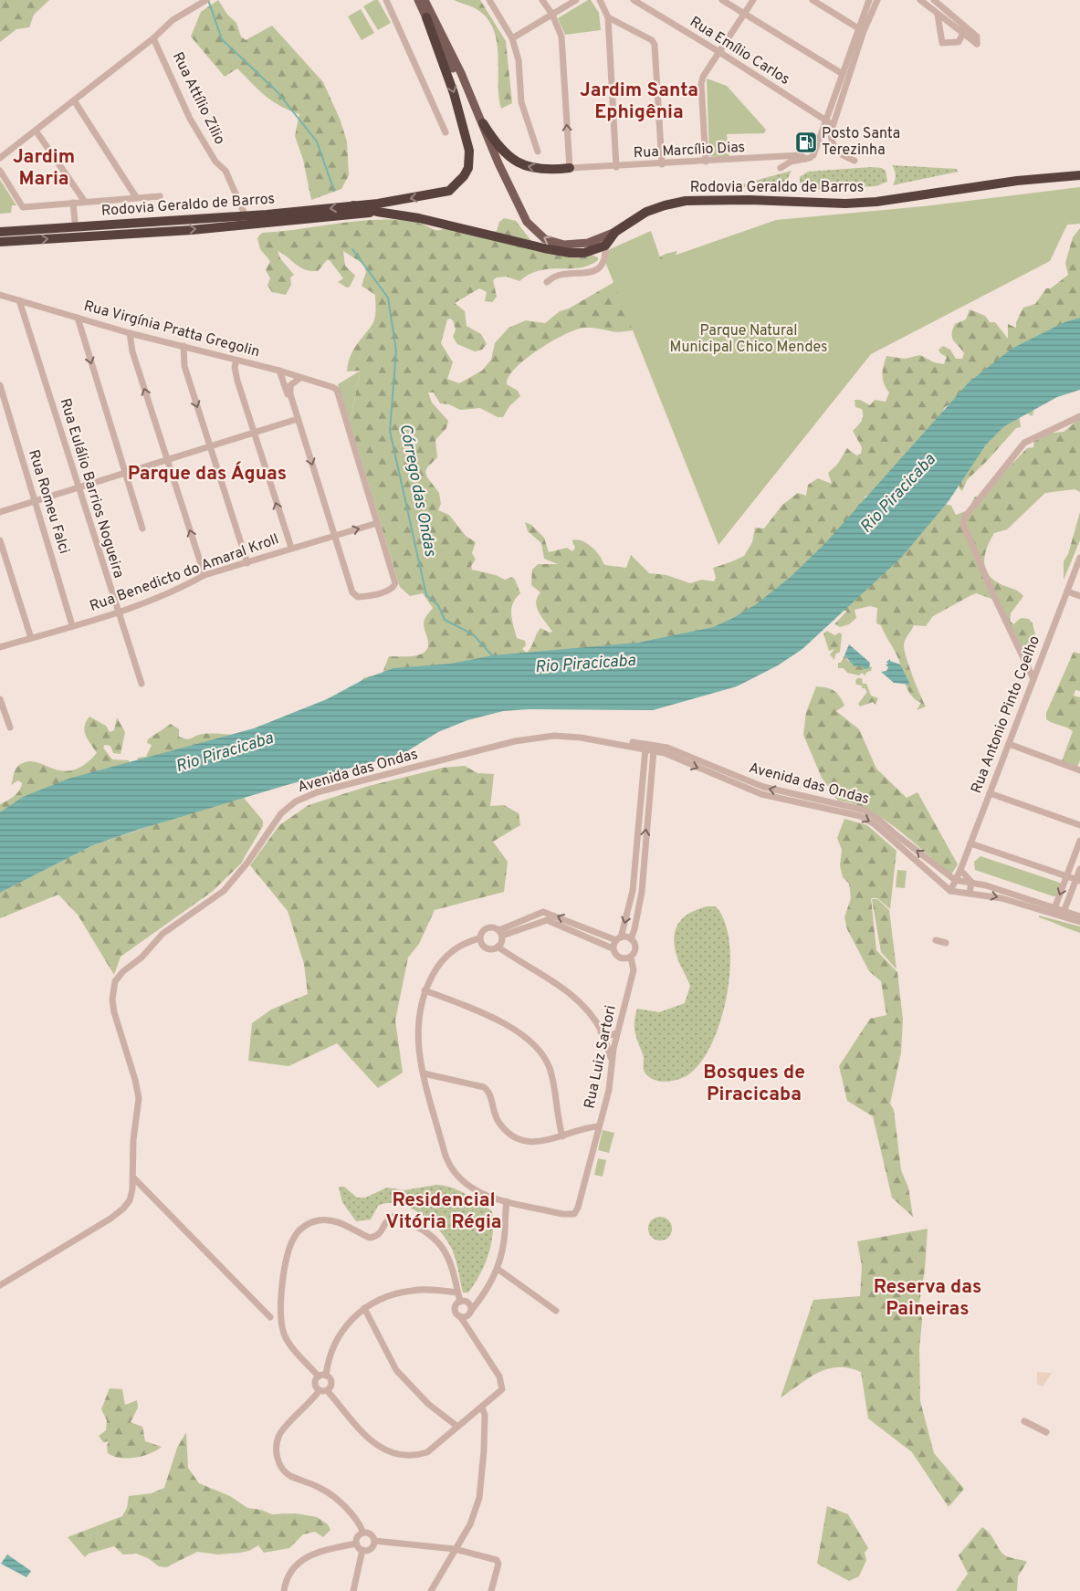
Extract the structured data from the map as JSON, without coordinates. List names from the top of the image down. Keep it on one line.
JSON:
{"streets":{"highway":["Rodovia Geraldo de Barros"],"street":["Rua Emílio Carlos","Rua Attílio Zilio","Rua Marcílio Dias","Rua Virgínia Pratta Gregolin","Rua Eulálio Barrios Nogueira","Rua Romeu Falci","Rua Benedicto do Amaral Kroll","Rua Antonio Pinto Coelho","Avenida das Ondas","Rua Luiz Sartori"]},"crossings":[["Rua Attílio Zilio","Rodovia Geraldo de Barros"],["Rua Virgínia Pratta Gregolin","Rua Eulálio Barrios Nogueira"],["Rua Virgínia Pratta Gregolin","Rua Benedicto do Amaral Kroll"],["Rua Eulálio Barrios Nogueira","Rua Benedicto do Amaral Kroll"],["Rua Romeu Falci","Rua Benedicto do Amaral Kroll"],["Rua Antonio Pinto Coelho","Avenida das Ondas"]],"districts":["Jardim Santa Ephigênia","Jardim Maria","Parque das Águas","Bosques de Piracicaba","Residencial Vitória Régia","Reserva das Paineiras"],"water":["Córrego das Ondas","Rio Piracicaba"],"parks":["Parque Natural Municipal Chico Mendes"],"places":{"fuel station":["Posto Santa Terezinha"]}}
